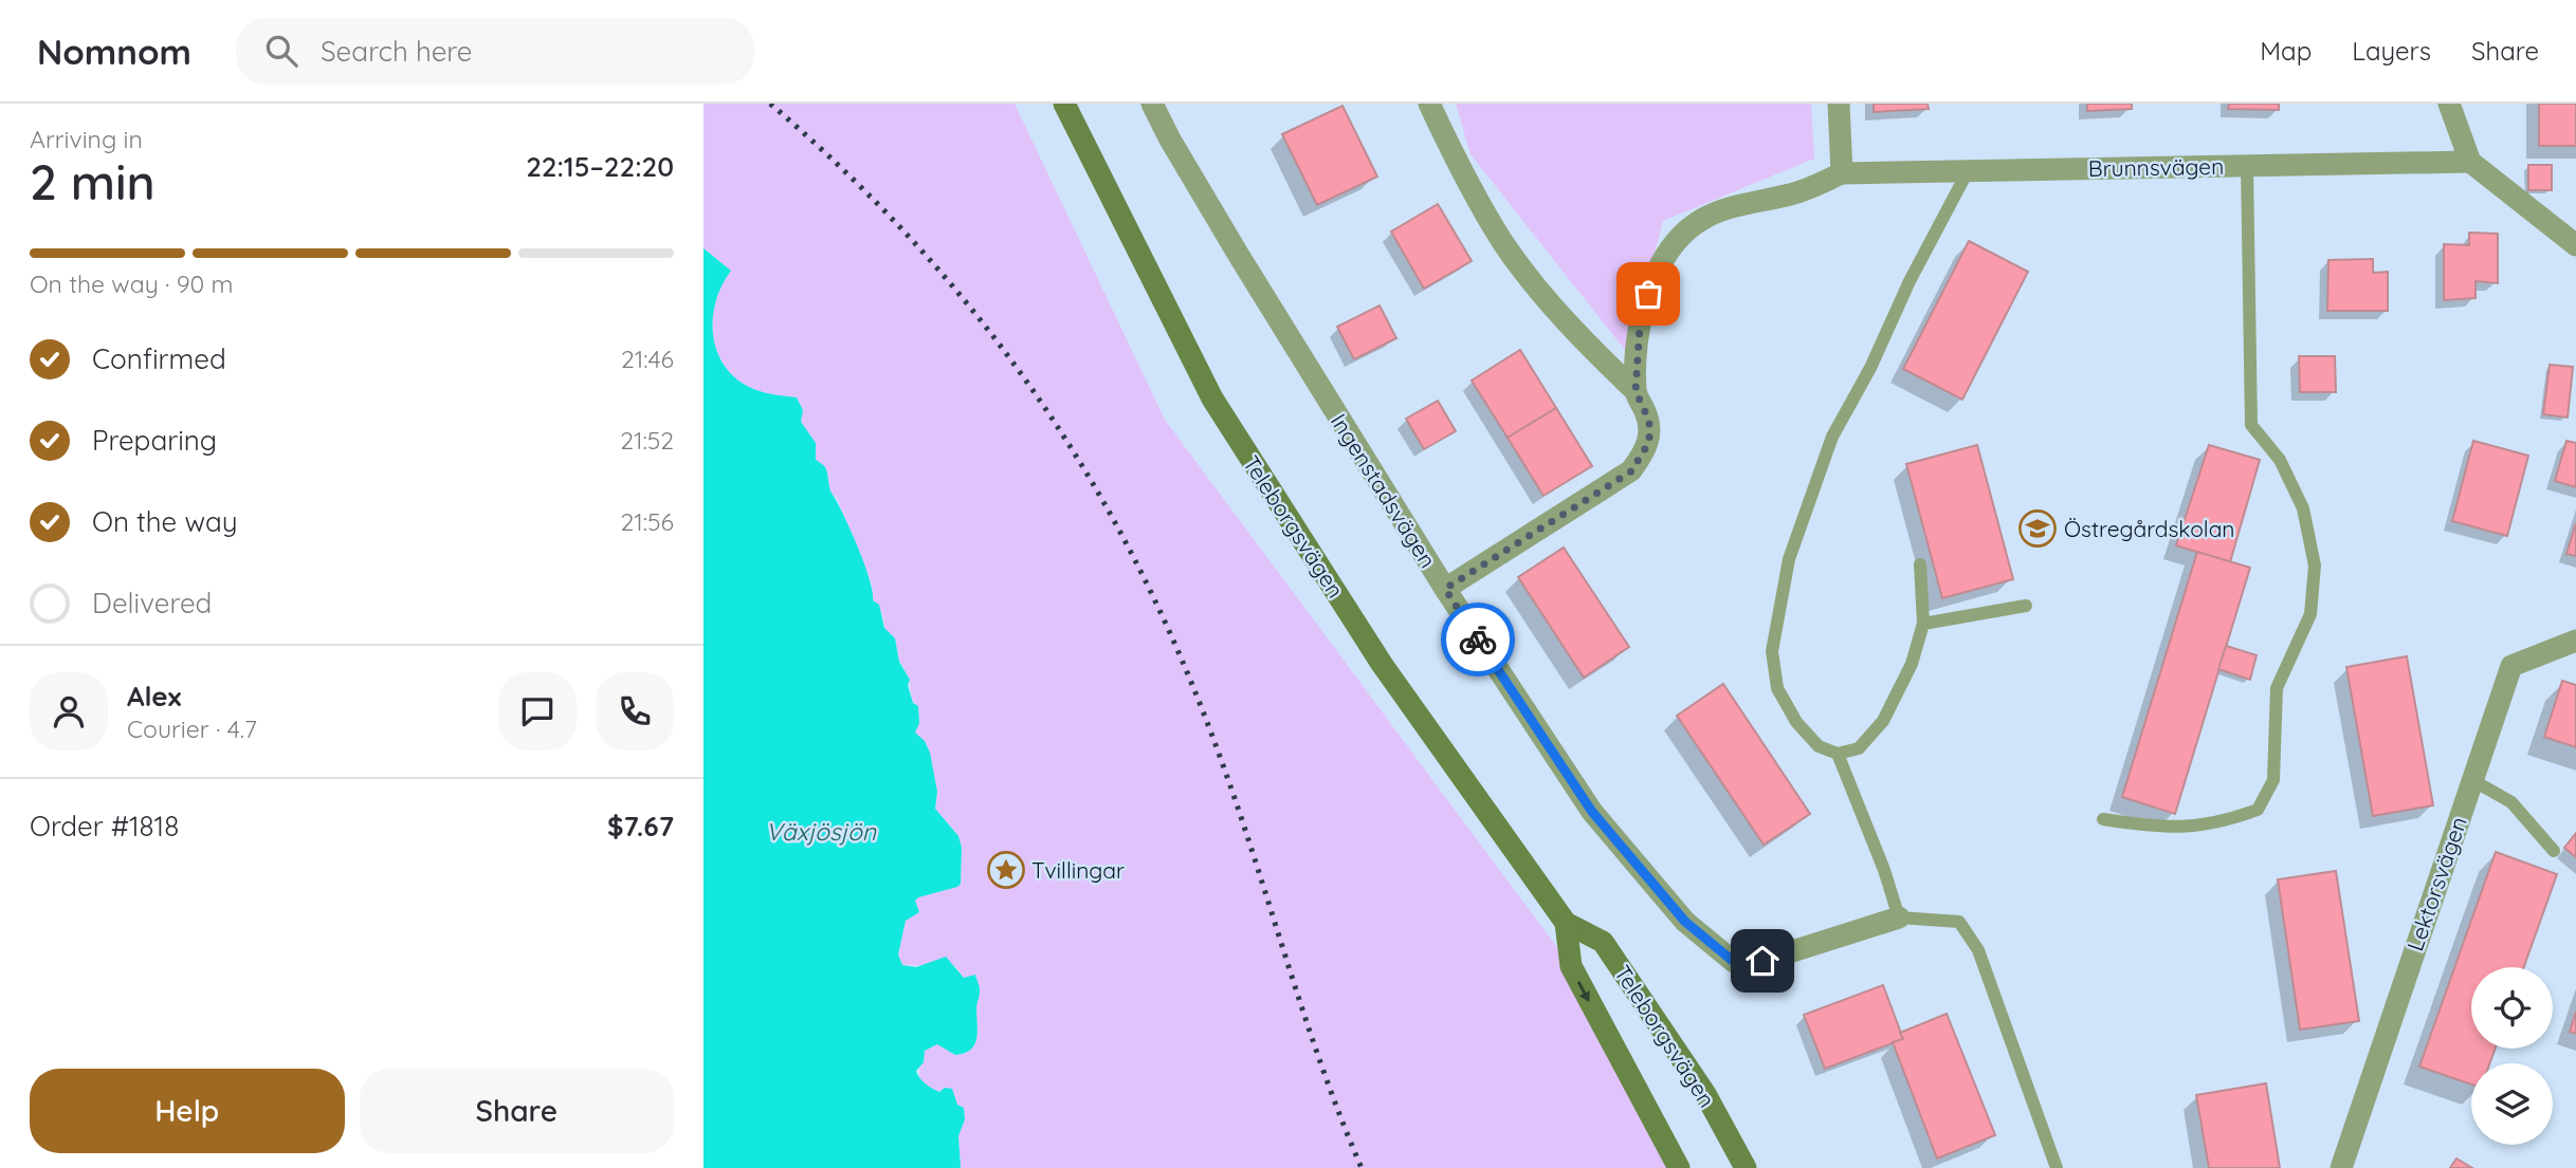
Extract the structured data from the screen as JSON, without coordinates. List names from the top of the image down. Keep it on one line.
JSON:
{"streets":{"main road":["Teleborgsvägen"],"street":["Brunnsvägen","Ingenstadsvägen","Lektorsvägen"]},"water":["Växjösjön"],"places":{"school or university":["Östregårdskolan"],"place":["Tvillingar"]},"page":{"header":"Nomnom","search":"Search here","nav":["Map","Layers","Share"],"heading":["2 min","Arriving in","22:15–22:20"],"panel":["Alex","Courier · 4.7","Order #1818","$7.67"],"bar":"On the way · 90 m","list":[["Confirmed","21:46"],["Preparing","21:52"],["On the way","21:56"],"Delivered"],"buttons":["Help","Share"]}}
